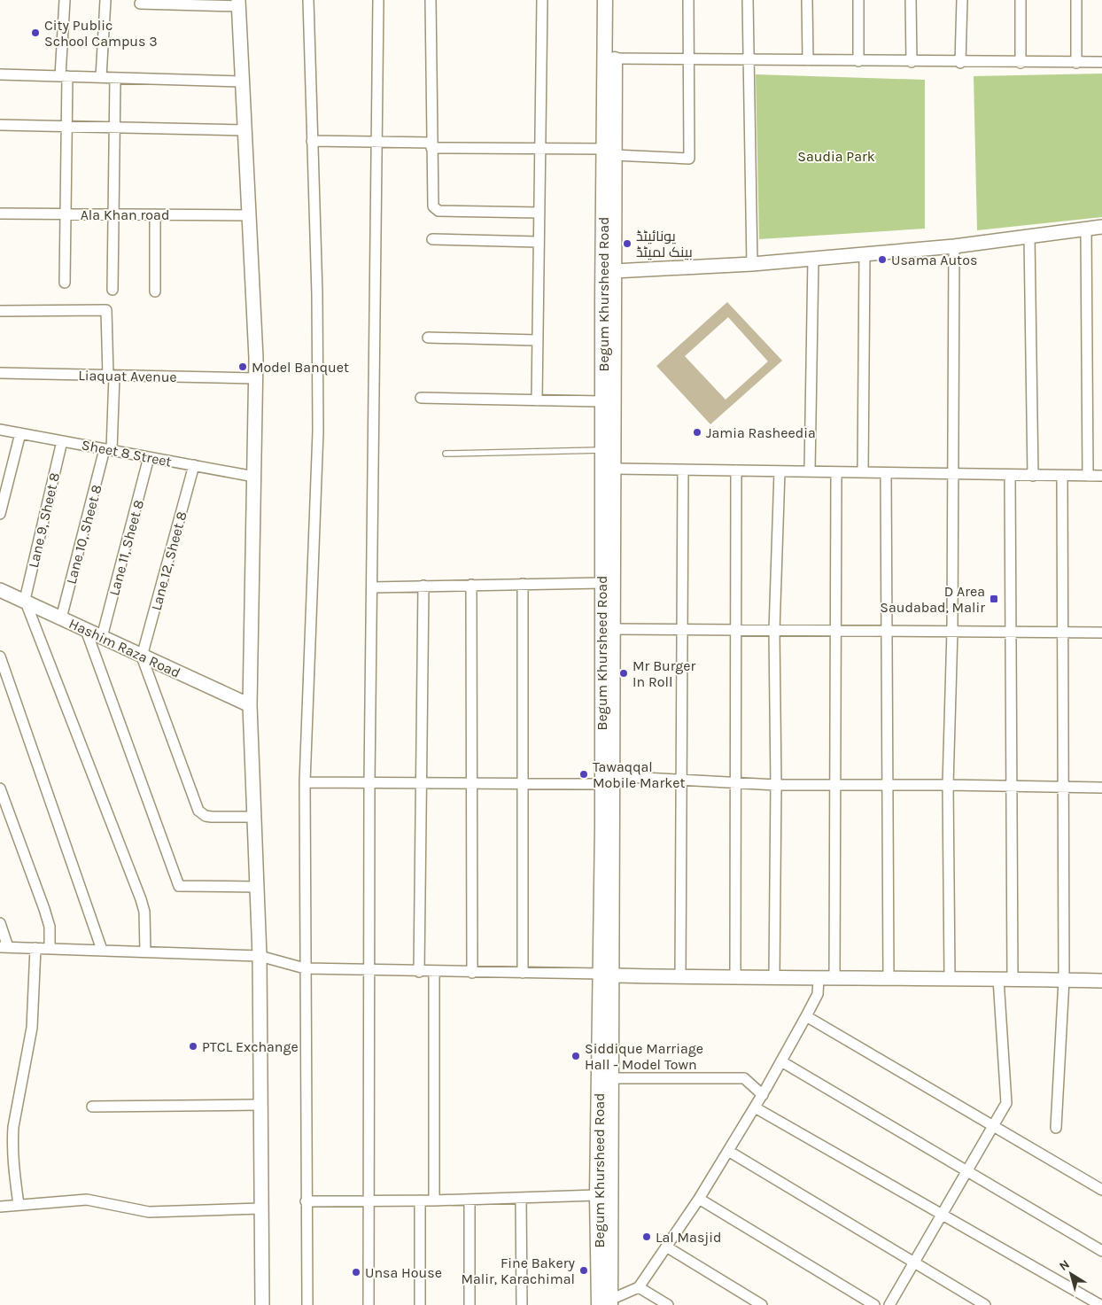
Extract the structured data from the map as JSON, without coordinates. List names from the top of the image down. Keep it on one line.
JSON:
{"streets":{"main road":["Begum Khursheed Road"],"street":["Ala Khan road","Liaquat Avenue","Sheet 8 Street","Lane 9, Sheet 8","Lane 10, Sheet 8","Lane 11, Sheet 8","Lane 12, Sheet 8","Hashim Raza Road"]},"crossings":[["Liaquat Avenue","Lane 10, Sheet 8"],["Sheet 8 Street","Lane 9, Sheet 8"],["Sheet 8 Street","Lane 10, Sheet 8"],["Sheet 8 Street","Lane 11, Sheet 8"],["Sheet 8 Street","Lane 12, Sheet 8"],["Lane 9, Sheet 8","Hashim Raza Road"],["Lane 10, Sheet 8","Hashim Raza Road"],["Lane 11, Sheet 8","Hashim Raza Road"],["Lane 12, Sheet 8","Hashim Raza Road"]],"parks":["Saudia Park"],"places":{"other":["City Public School Campus 3","یونائیٹڈ بینک لمیٹڈ","Usama Autos","Model Banquet","Jamia Rasheedia","Mr Burger In Roll","Tawaqqal Mobile Market","PTCL Exchange","Siddique Marriage Hall - Model Town","Lal Masjid","Fine Bakery Malir, Karachimal","Unsa House"],"transit":["D Area Saudabad, Malir"]},"north":"top left"}
